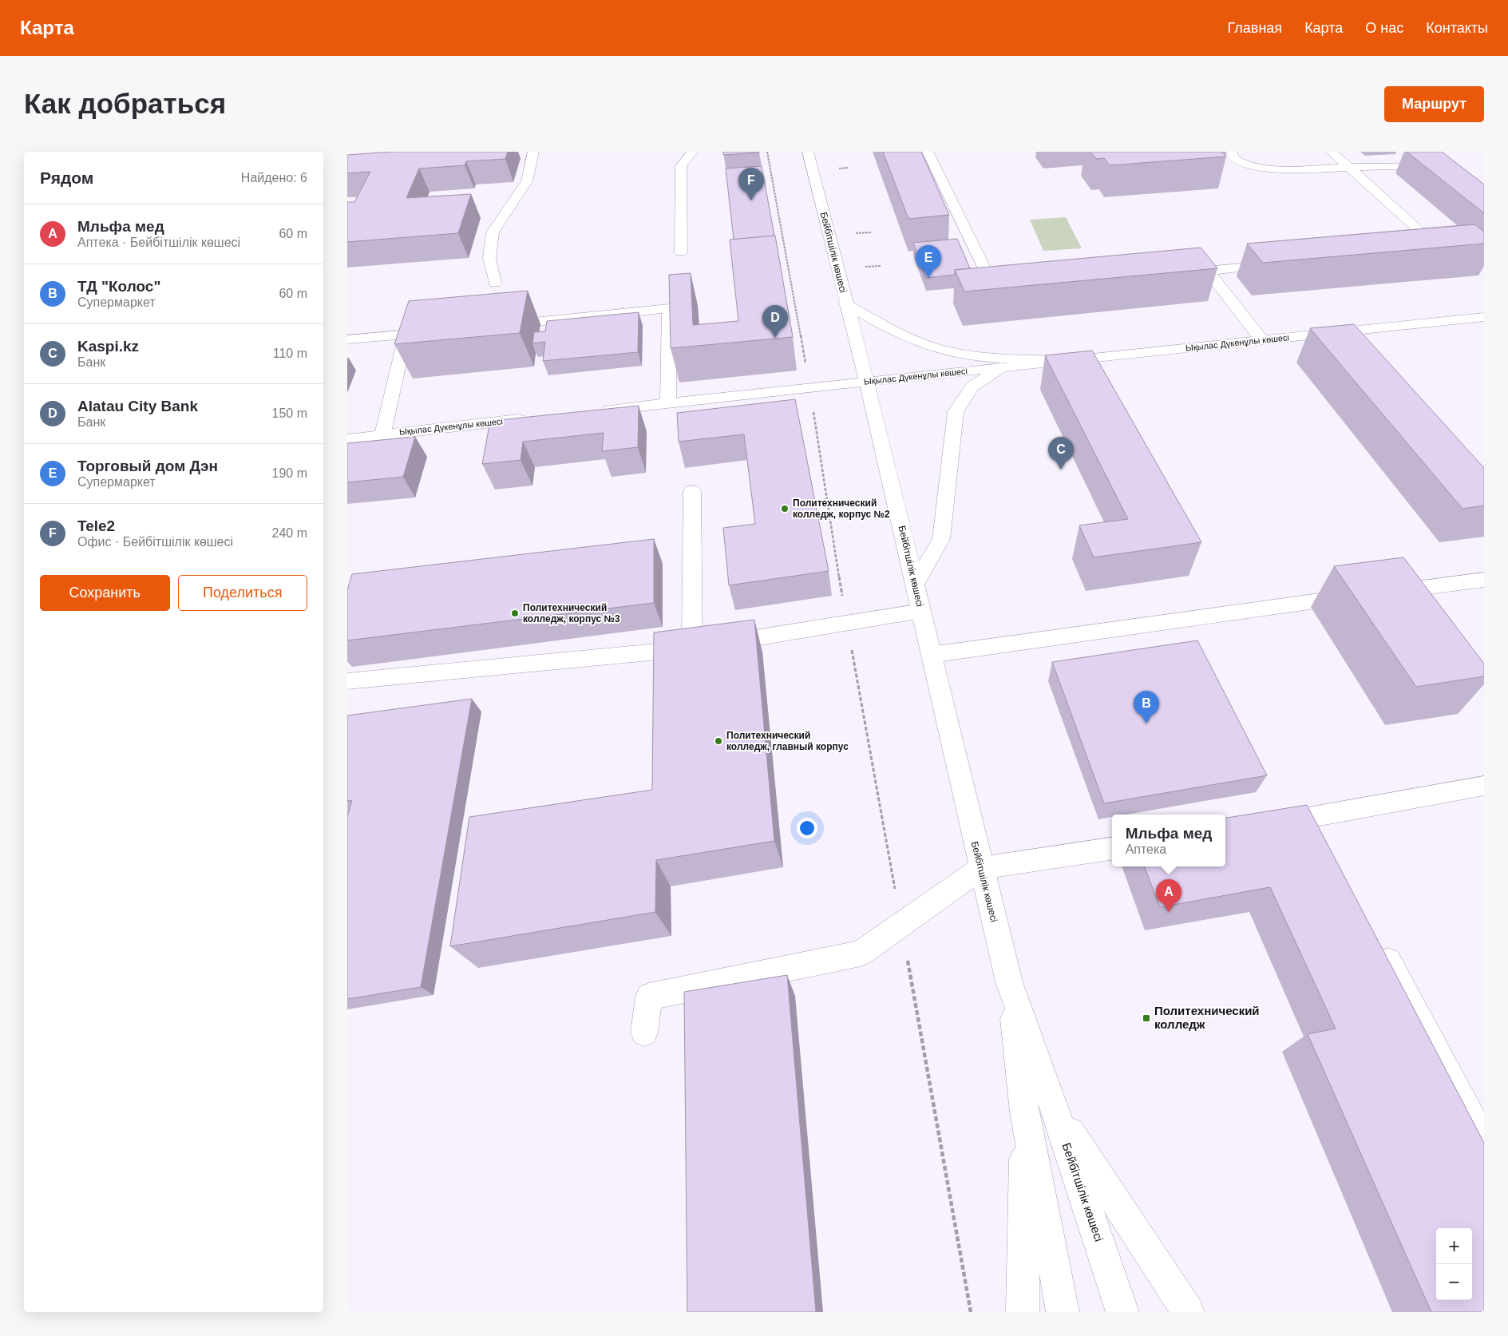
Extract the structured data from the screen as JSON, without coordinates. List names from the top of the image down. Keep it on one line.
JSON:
{"streets":{"main road":["Бейбітшілік көшесі","Ықылас Дүкенұлы көшесі"]},"crossings":[["Бейбітшілік көшесі","Ықылас Дүкенұлы көшесі"]],"places":{"other":["Политехнический колледж, корпус №2","Политехнический колледж, корпус №3","Политехнический колледж, главный корпус"],"transit":["Политехнический колледж"]},"page":{"header":"Карта","nav":["Главная","Карта","О нас","Контакты"],"buttons":["Маршрут",["Сохранить","Поделиться"]],"title":"Как добраться","heading":["Рядом","Найдено: 6"],"pins":["F","E","D","C","B","A"],"list":[{"mark":"A","name":"Мльфа мед","note":"Аптека · Бейбітшілік көшесі","value":"60 m"},{"mark":"B","name":"ТД \"Колос\"","note":"Супермаркет","value":"60 m"},{"mark":"C","name":"Kaspi.kz","note":"Банк","value":"110 m"},{"mark":"D","name":"Alatau City Bank","note":"Банк","value":"150 m"},{"mark":"E","name":"Торговый дом Дэн","note":"Супермаркет","value":"190 m"},{"mark":"F","name":"Tele2","note":"Офис · Бейбітшілік көшесі","value":"240 m"}],"popup":["Мльфа мед","Аптека"],"map_buttons":["+","−"]}}
